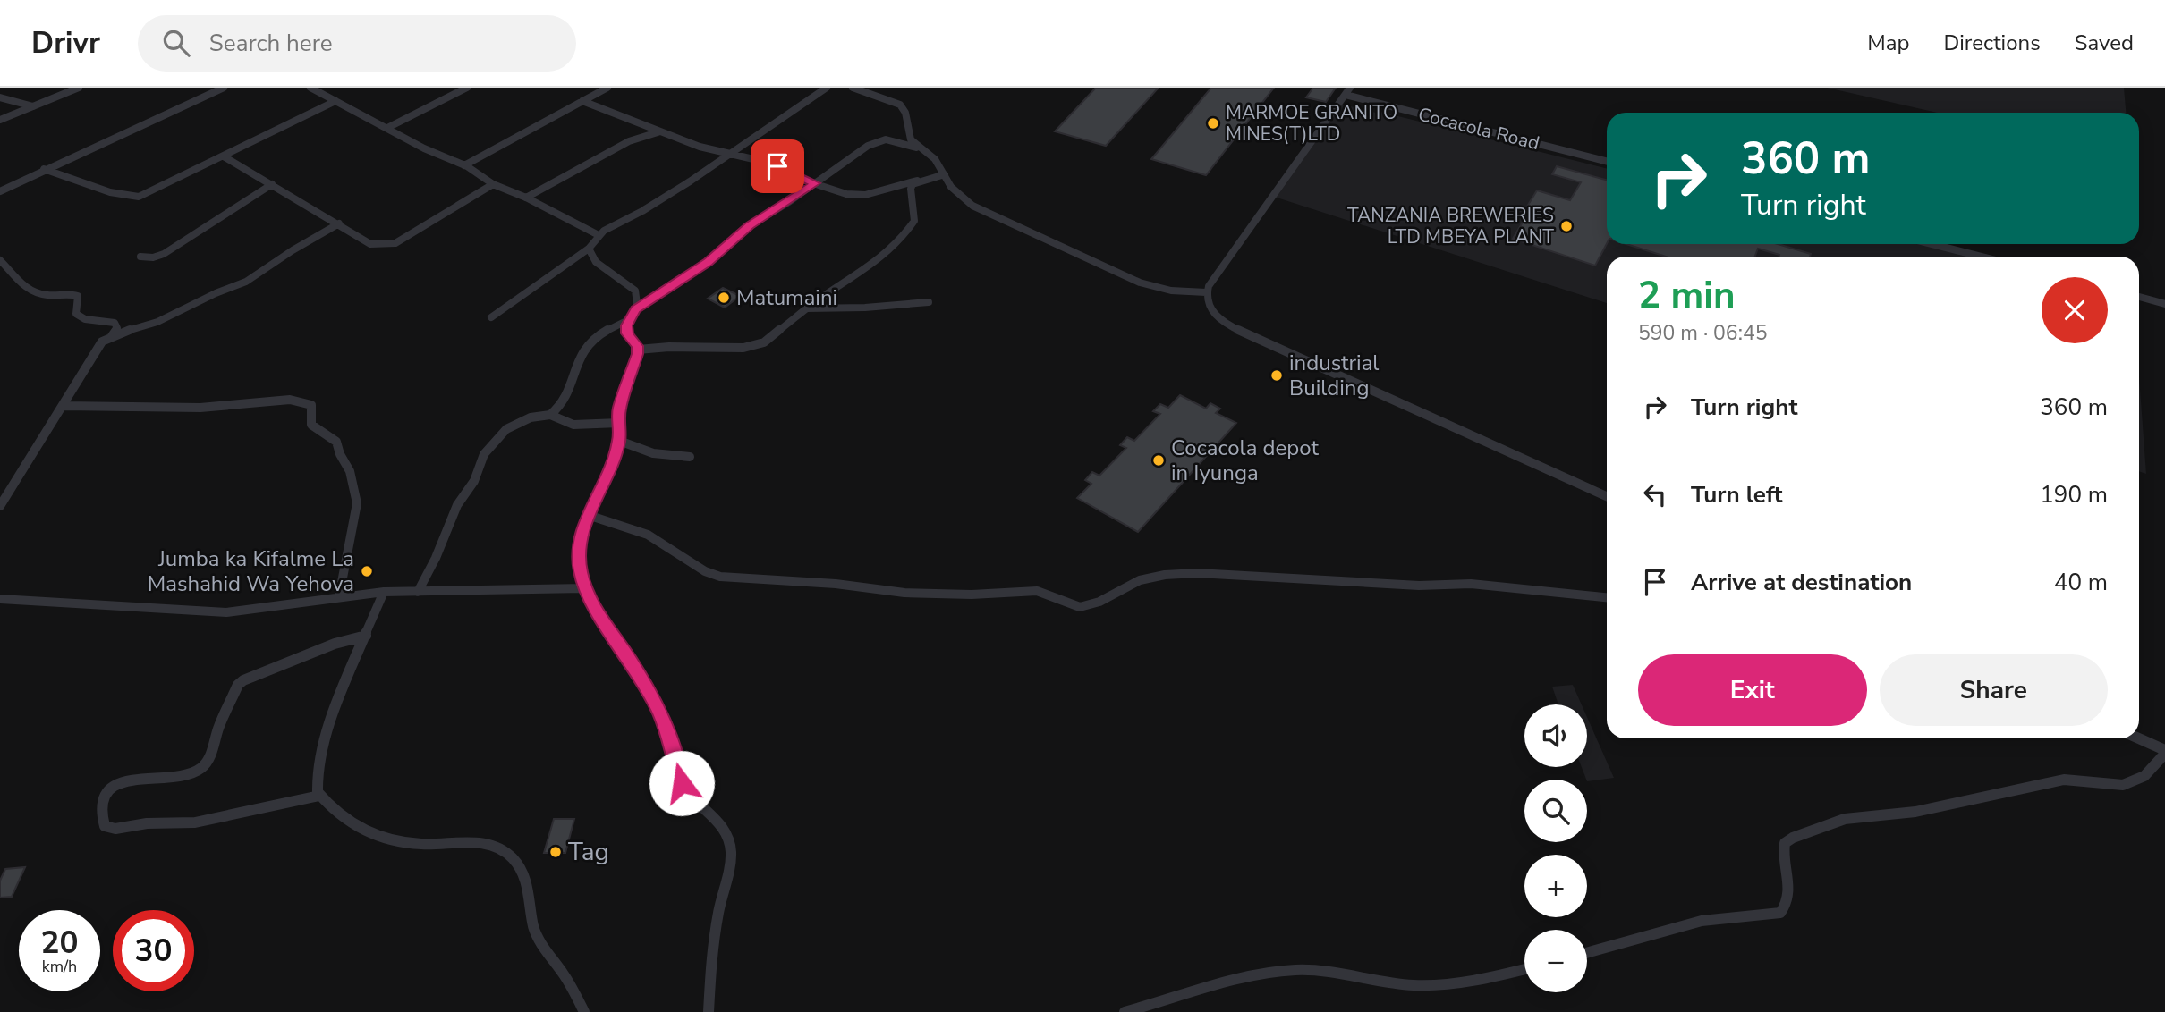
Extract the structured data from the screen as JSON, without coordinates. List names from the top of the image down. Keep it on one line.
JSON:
{"streets":{"street":["Cocacola Road"]},"places":["MARMOE GRANITO MINES(T)LTD","TANZANIA BREWERIES LTD MBEYA PLANT","Matumaini","industrial Building","Cocacola depot in Iyunga","Jumba ka Kifalme La Mashahid Wa Yehova","Tag"],"page":{"header":"Drivr","search":"Search here","nav":["Map","Directions","Saved"],"turn":["360 m","Turn right"],"heading":["2 min","590 m · 06:45"],"list":[{"name":"Turn right","value":"360 m"},{"name":"Turn left","value":"190 m"},{"name":"Arrive at destination","value":"40 m"}],"buttons":["Exit","Share"],"map_buttons":["+","−"],"speed":"20 km/h","limit":"30"}}
